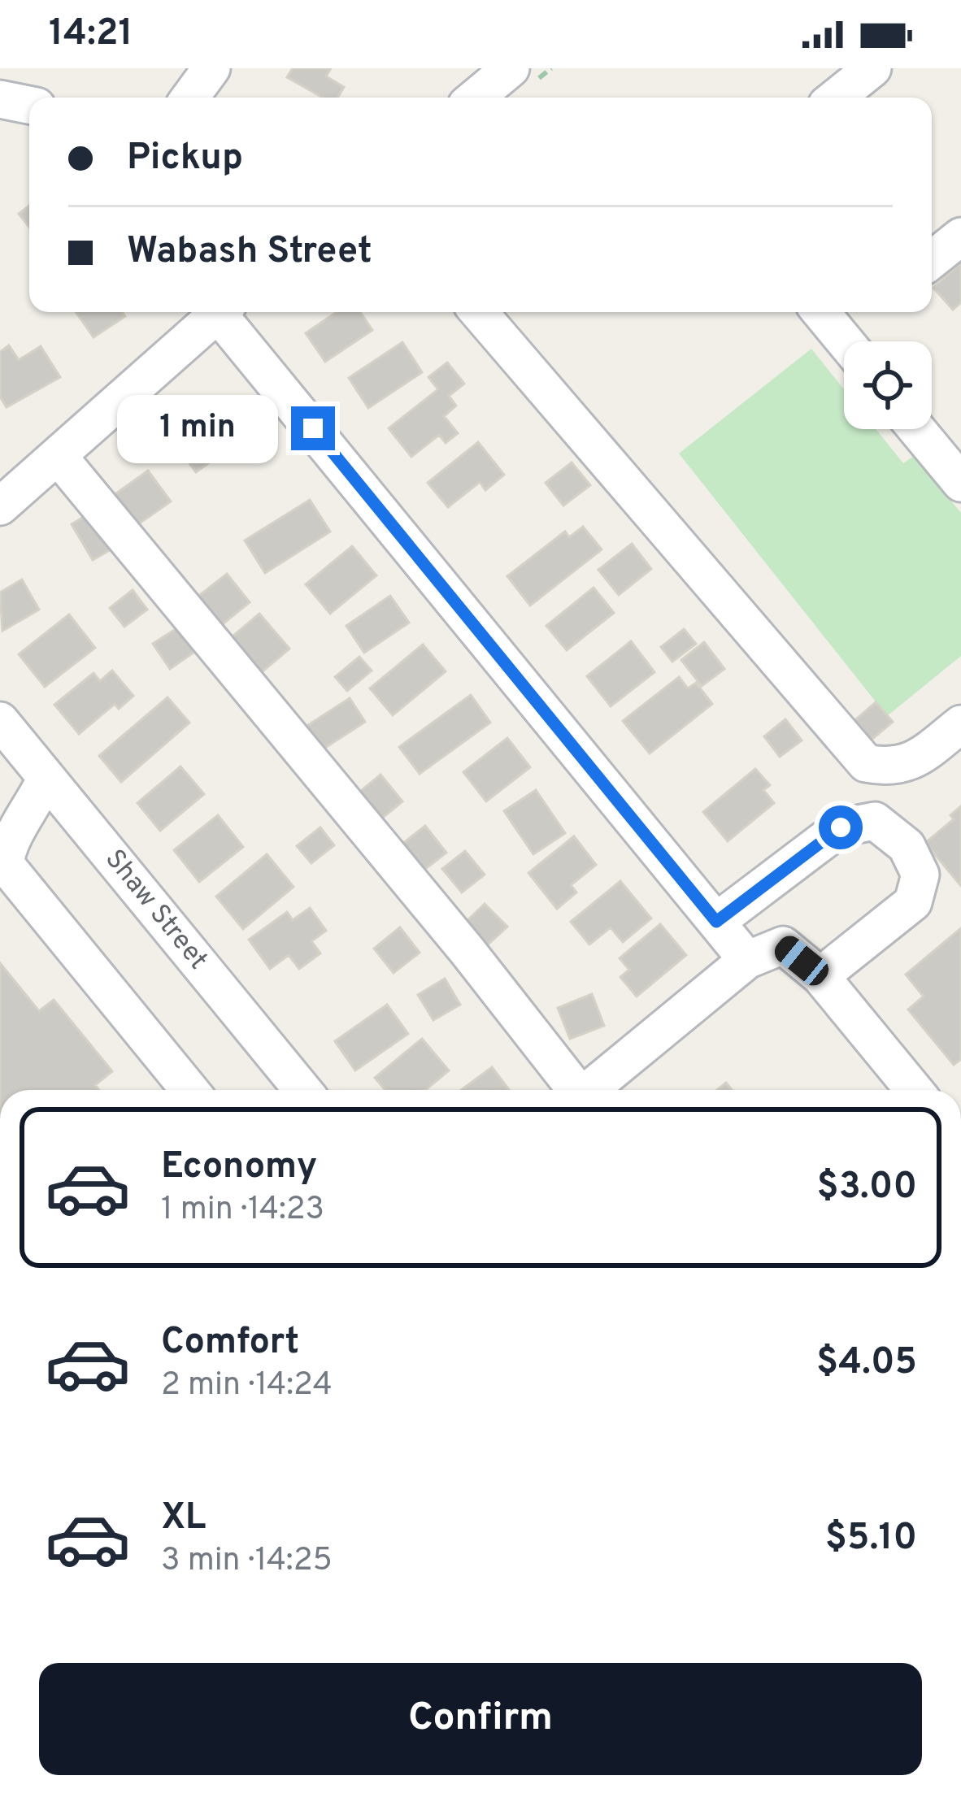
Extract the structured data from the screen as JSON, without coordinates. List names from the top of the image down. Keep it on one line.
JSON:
{"streets":{"street":["Shaw Street"]},"page":{"status":"14:21","banner":["Pickup","Wabash Street"],"bubble":"1 min","list":[{"name":"Economy","note":"1 min · 14:23","value":"$3.00"},{"name":"Comfort","note":"2 min · 14:24","value":"$4.05"},{"name":"XL","note":"3 min · 14:25","value":"$5.10"}],"buttons":"Confirm"}}
